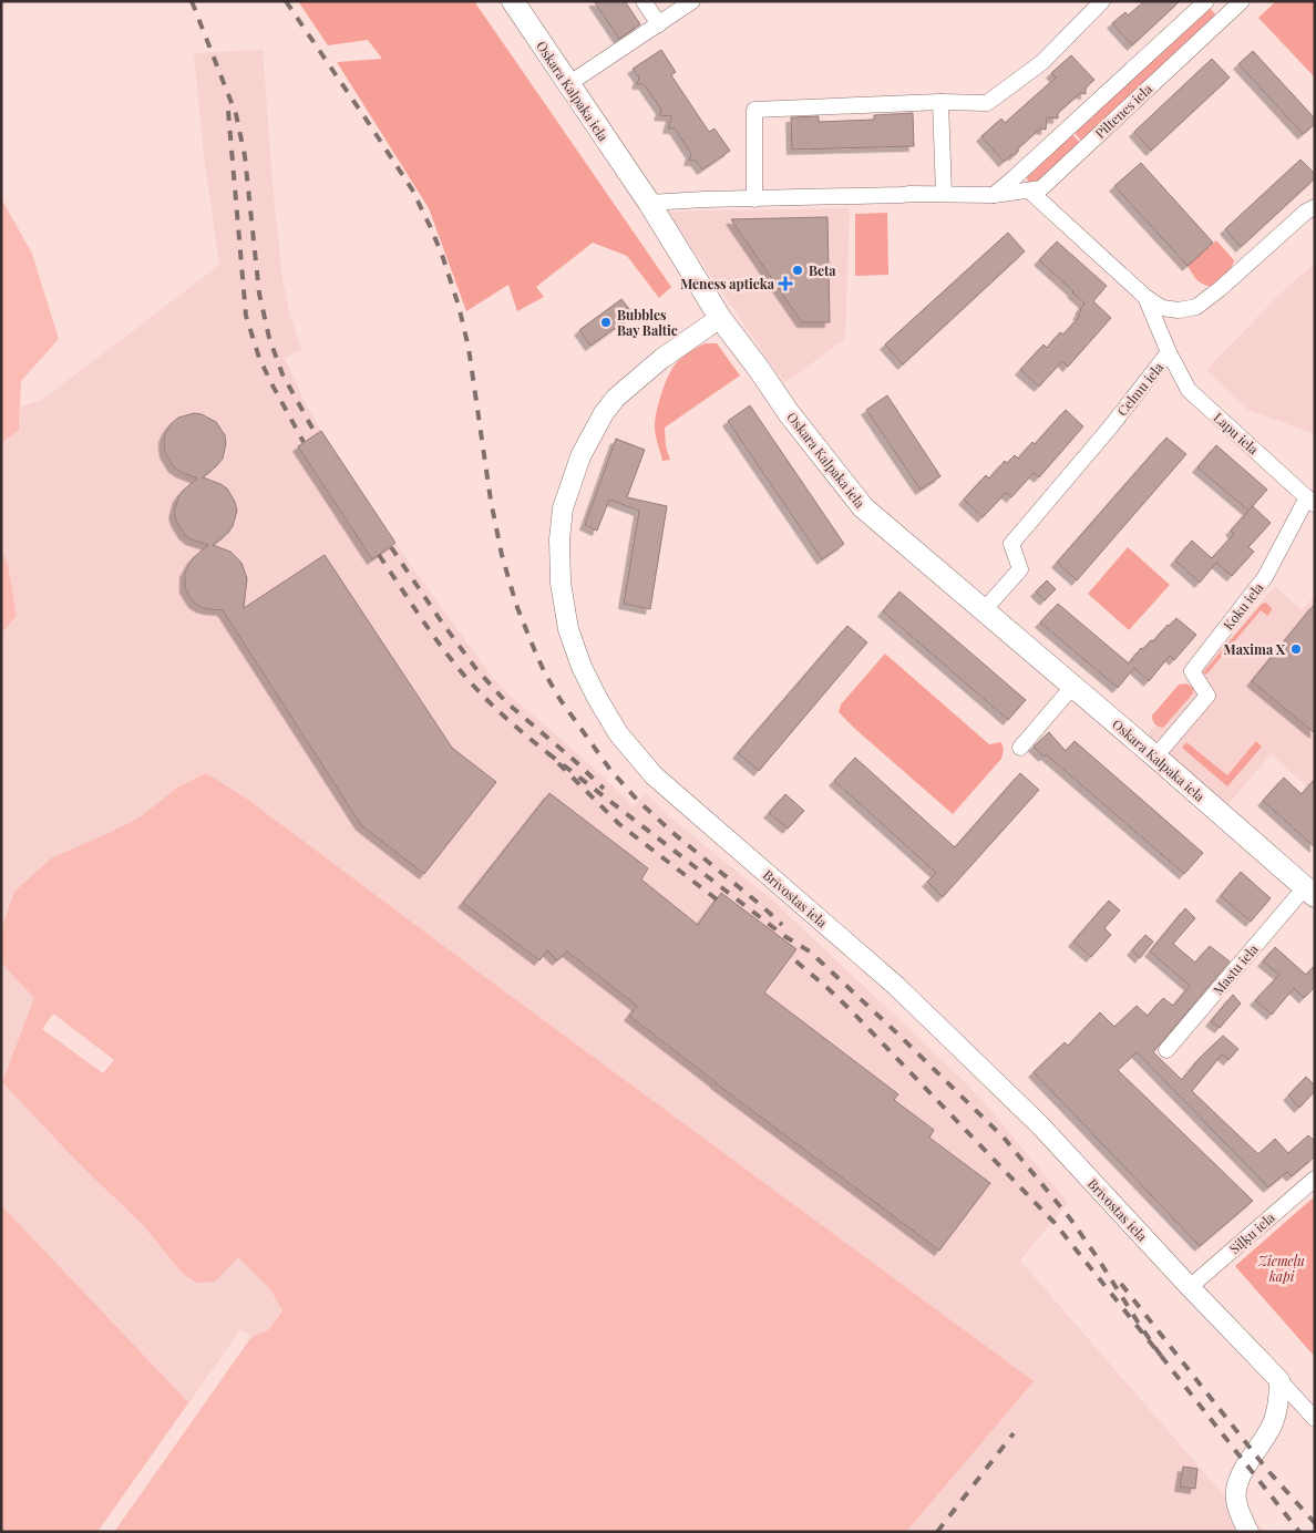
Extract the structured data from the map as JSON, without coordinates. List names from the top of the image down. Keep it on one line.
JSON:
{"streets":{"main road":["Oskara Kalpaka iela"],"street":["Piltenes iela","Celmu iela","Lapu iela","Koku iela","Brīvostas iela","Mastu iela","Siļķu iela"]},"crossings":[["Oskara Kalpaka iela","Piltenes iela"],["Oskara Kalpaka iela","Celmu iela"],["Oskara Kalpaka iela","Koku iela"],["Oskara Kalpaka iela","Brīvostas iela"],["Oskara Kalpaka iela","Mastu iela"],["Celmu iela","Lapu iela"],["Lapu iela","Koku iela"],["Brīvostas iela","Siļķu iela"]],"parks":["Ziemeļu kapi"],"places":{"other":["Beta","Bubbles Bay Baltic","Maxima X"],"health":["Mēness aptieka"]}}
